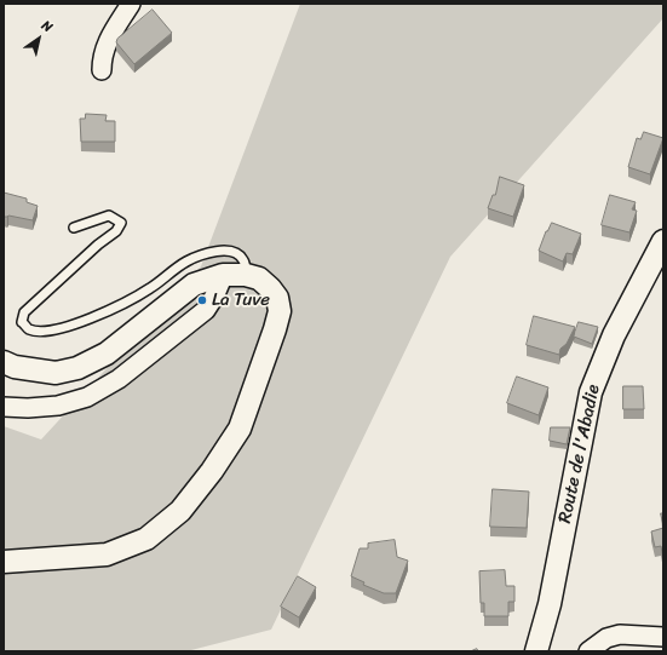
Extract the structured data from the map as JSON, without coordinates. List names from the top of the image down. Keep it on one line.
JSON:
{"streets":{"street":["Route de l'Abadie"]},"places":["La Tuve"],"north":"top right"}
